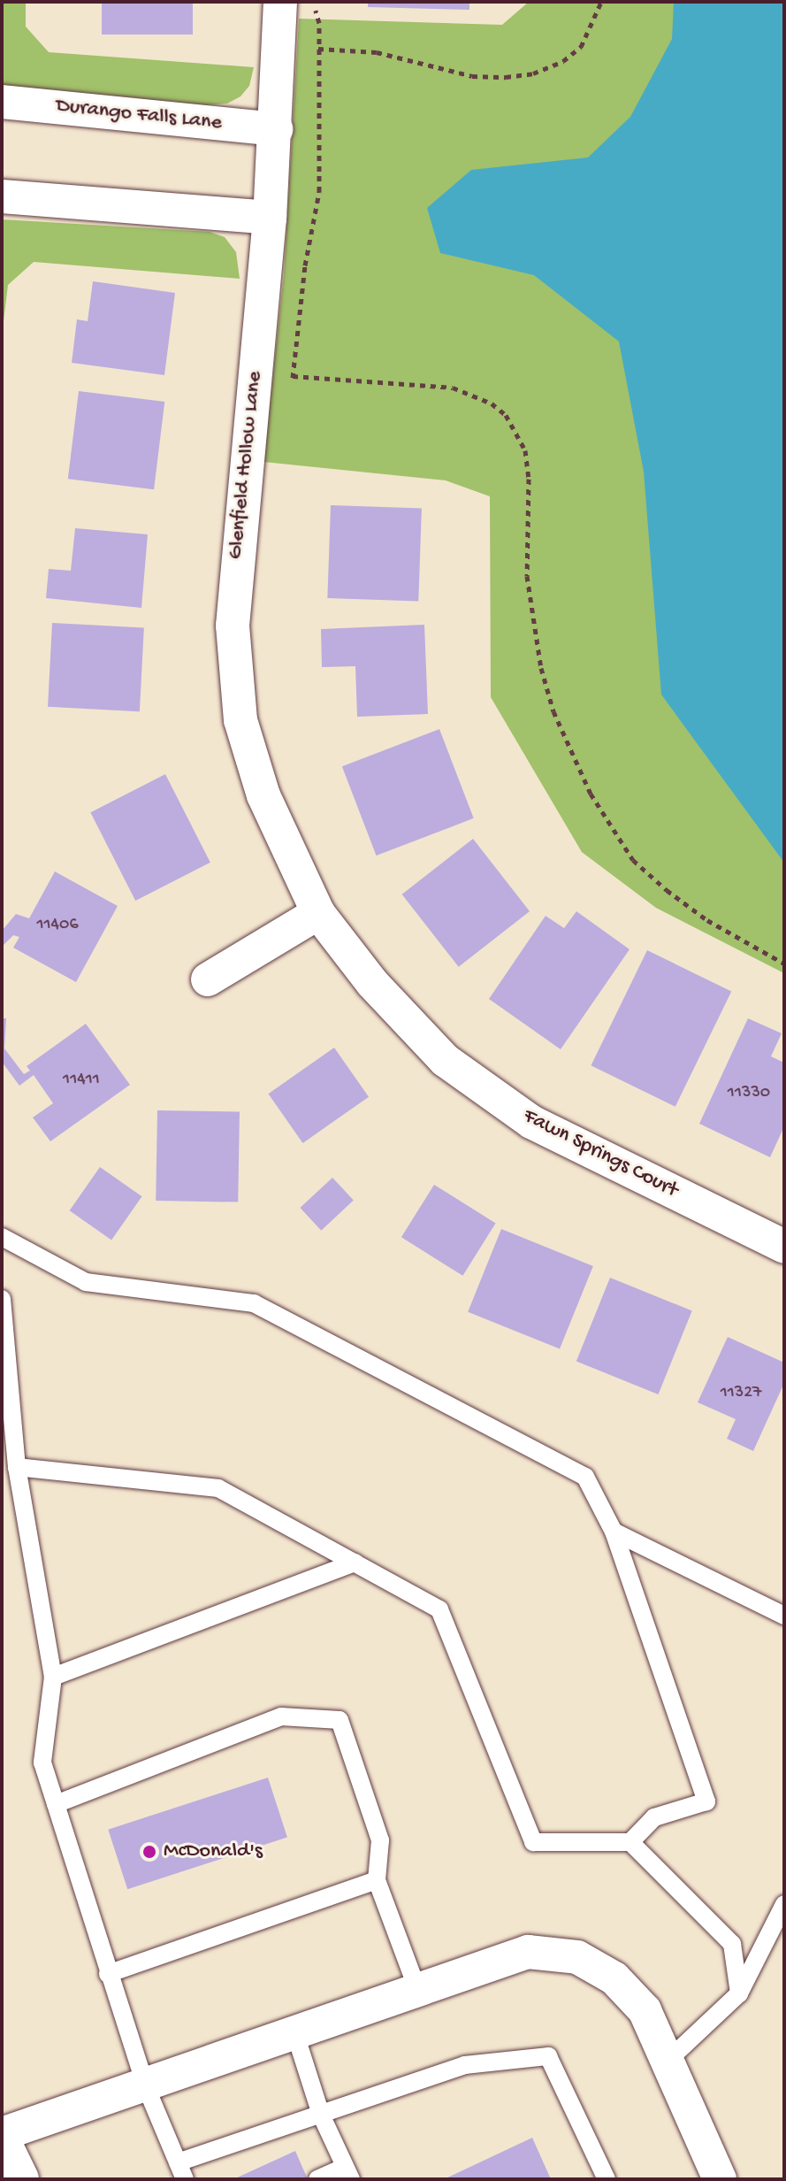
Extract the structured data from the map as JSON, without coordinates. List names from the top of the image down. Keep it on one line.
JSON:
{"streets":{"street":["Durango Falls Lane","Glenfield Hollow Lane","Fawn Springs Court"]},"crossings":[["Durango Falls Lane","Glenfield Hollow Lane"],["Glenfield Hollow Lane","Fawn Springs Court"]],"places":["McDonald's"],"house_numbers":["11406","11411","11330","11327"]}
